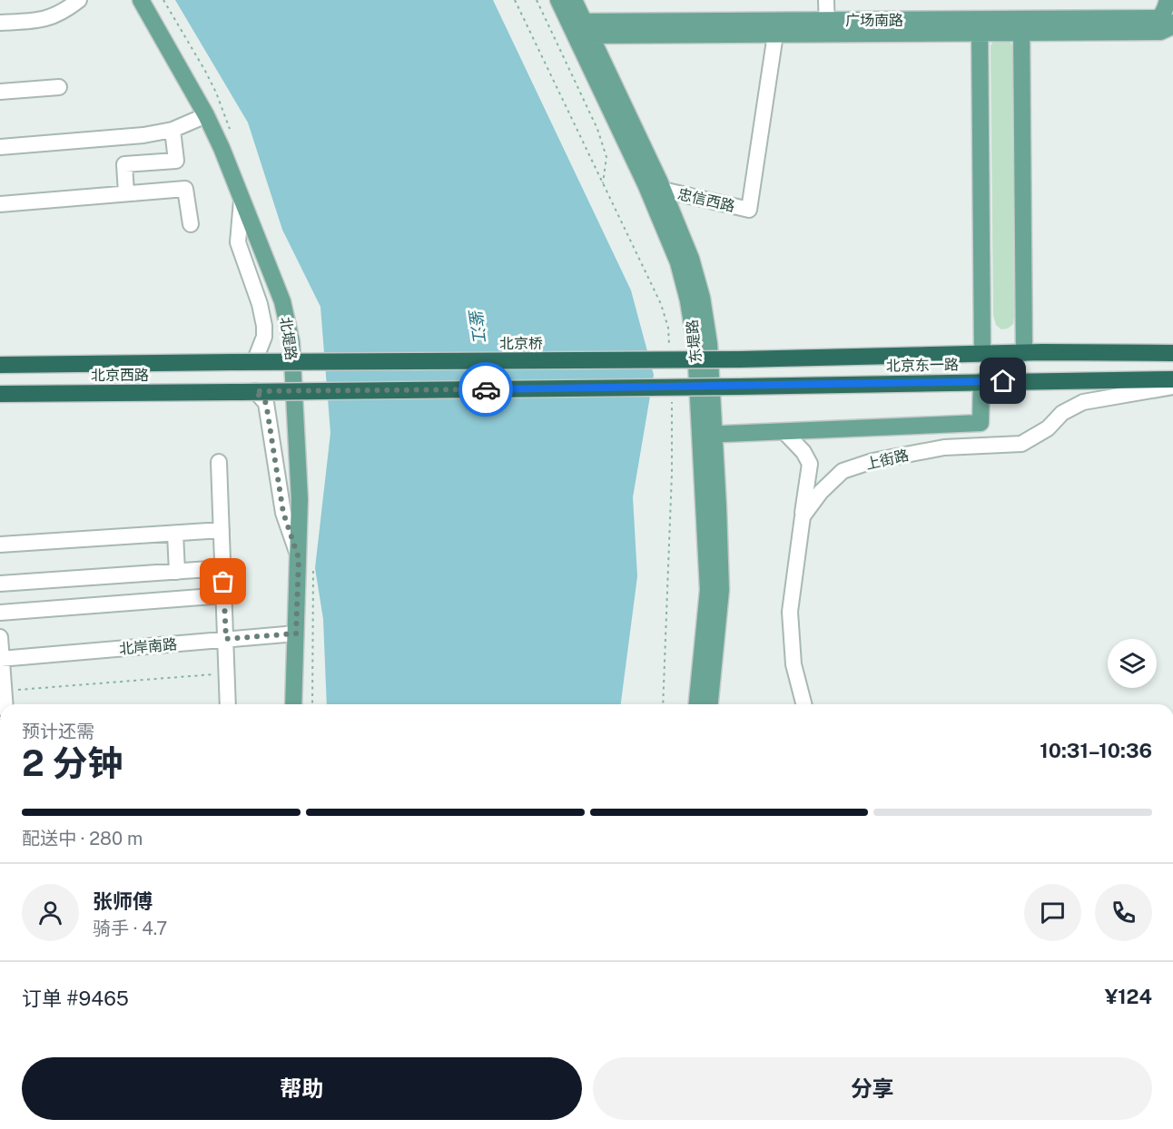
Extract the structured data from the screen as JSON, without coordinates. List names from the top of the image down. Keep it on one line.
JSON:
{"streets":{"highway":["北京桥","北京东一路","北京西路"],"main road":["广场南路","北堤路","东堤路"],"street":["忠信西路","上街路","北岸南路"]},"crossings":[["广场南路","忠信西路"],["广场南路","东堤路"],["忠信西路","东堤路"],["北堤路","北岸南路"],["北京桥","北京东一路"],["北京桥","北京西路"],["北京东一路","北京西路"]],"water":["鉴江"],"page":{"heading":["2 分钟","预计还需","10:31–10:36"],"panel":["张师傅","骑手 · 4.7","订单 #9465","¥124"],"bar":"配送中 · 280 m","buttons":["帮助","分享"]}}
